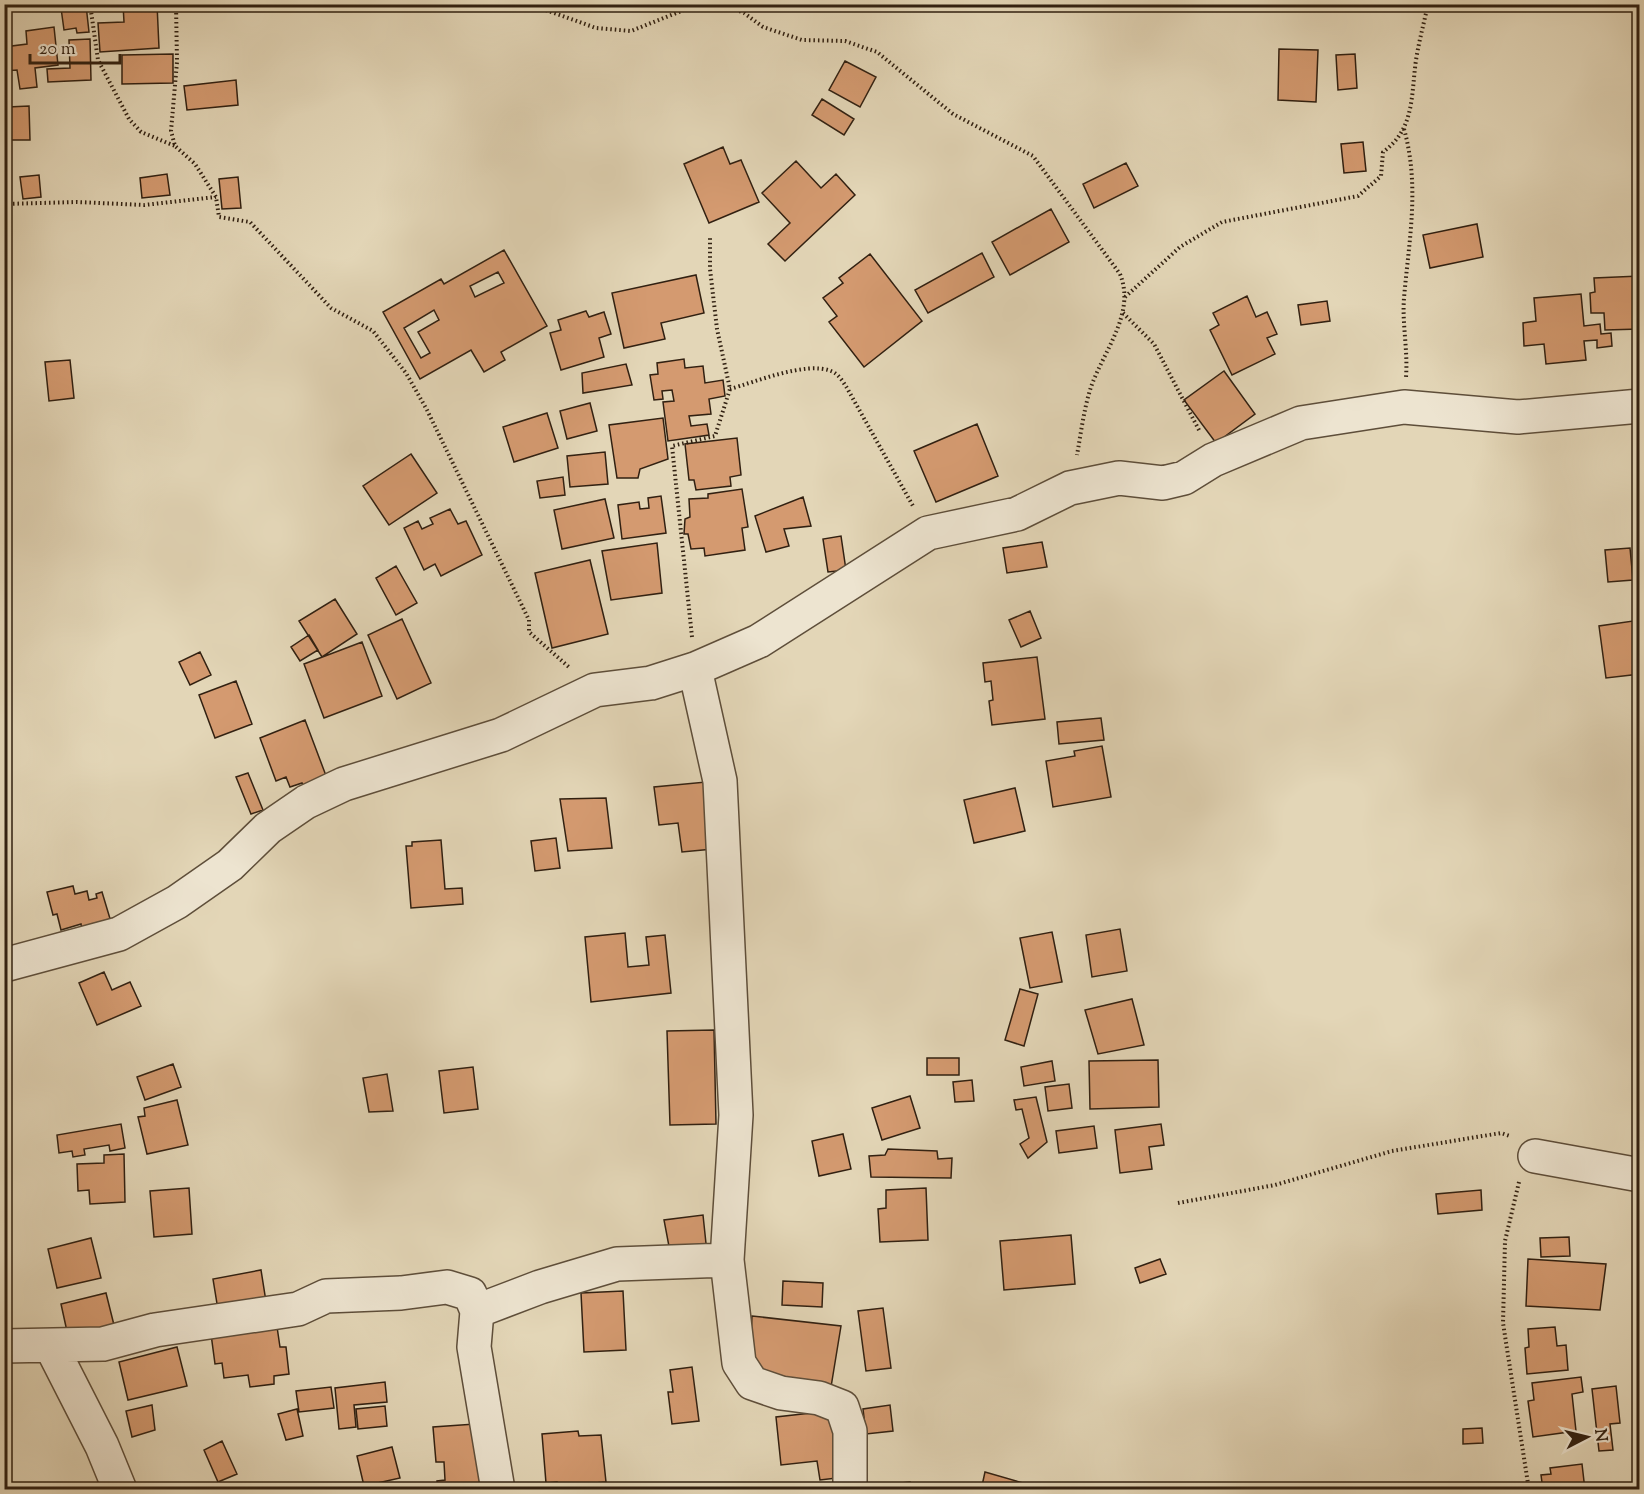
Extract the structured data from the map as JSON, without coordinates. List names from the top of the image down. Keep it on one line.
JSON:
{"scale_bar":"20 m","north":"right"}
